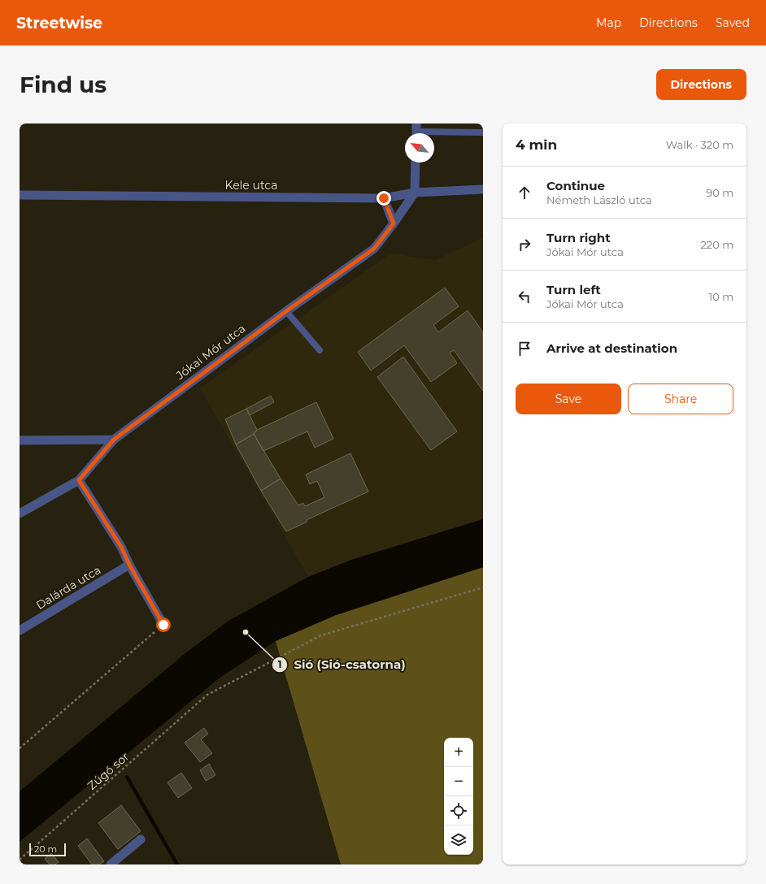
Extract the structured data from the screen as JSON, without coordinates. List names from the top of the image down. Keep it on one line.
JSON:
{"streets":{"street":["Kele utca","Jókai Mór utca","Dalárda utca"],"path":["Zúgó sor"]},"crossings":[["Kele utca","Jókai Mór utca"]],"places":["Sió (Sió-csatorna)"],"scale_bar":"20 m","north":"top left","page":{"header":"Streetwise","nav":["Map","Directions","Saved"],"buttons":["Directions",["Save","Share"]],"title":"Find us","heading":["4 min","Walk · 320 m"],"list":[["Continue","Németh László utca","90 m"],["Turn right","Jókai Mór utca","220 m"],["Turn left","Jókai Mór utca","10 m"],"Arrive at destination"],"map_buttons":["+","−"],"scale":"20 m"}}
